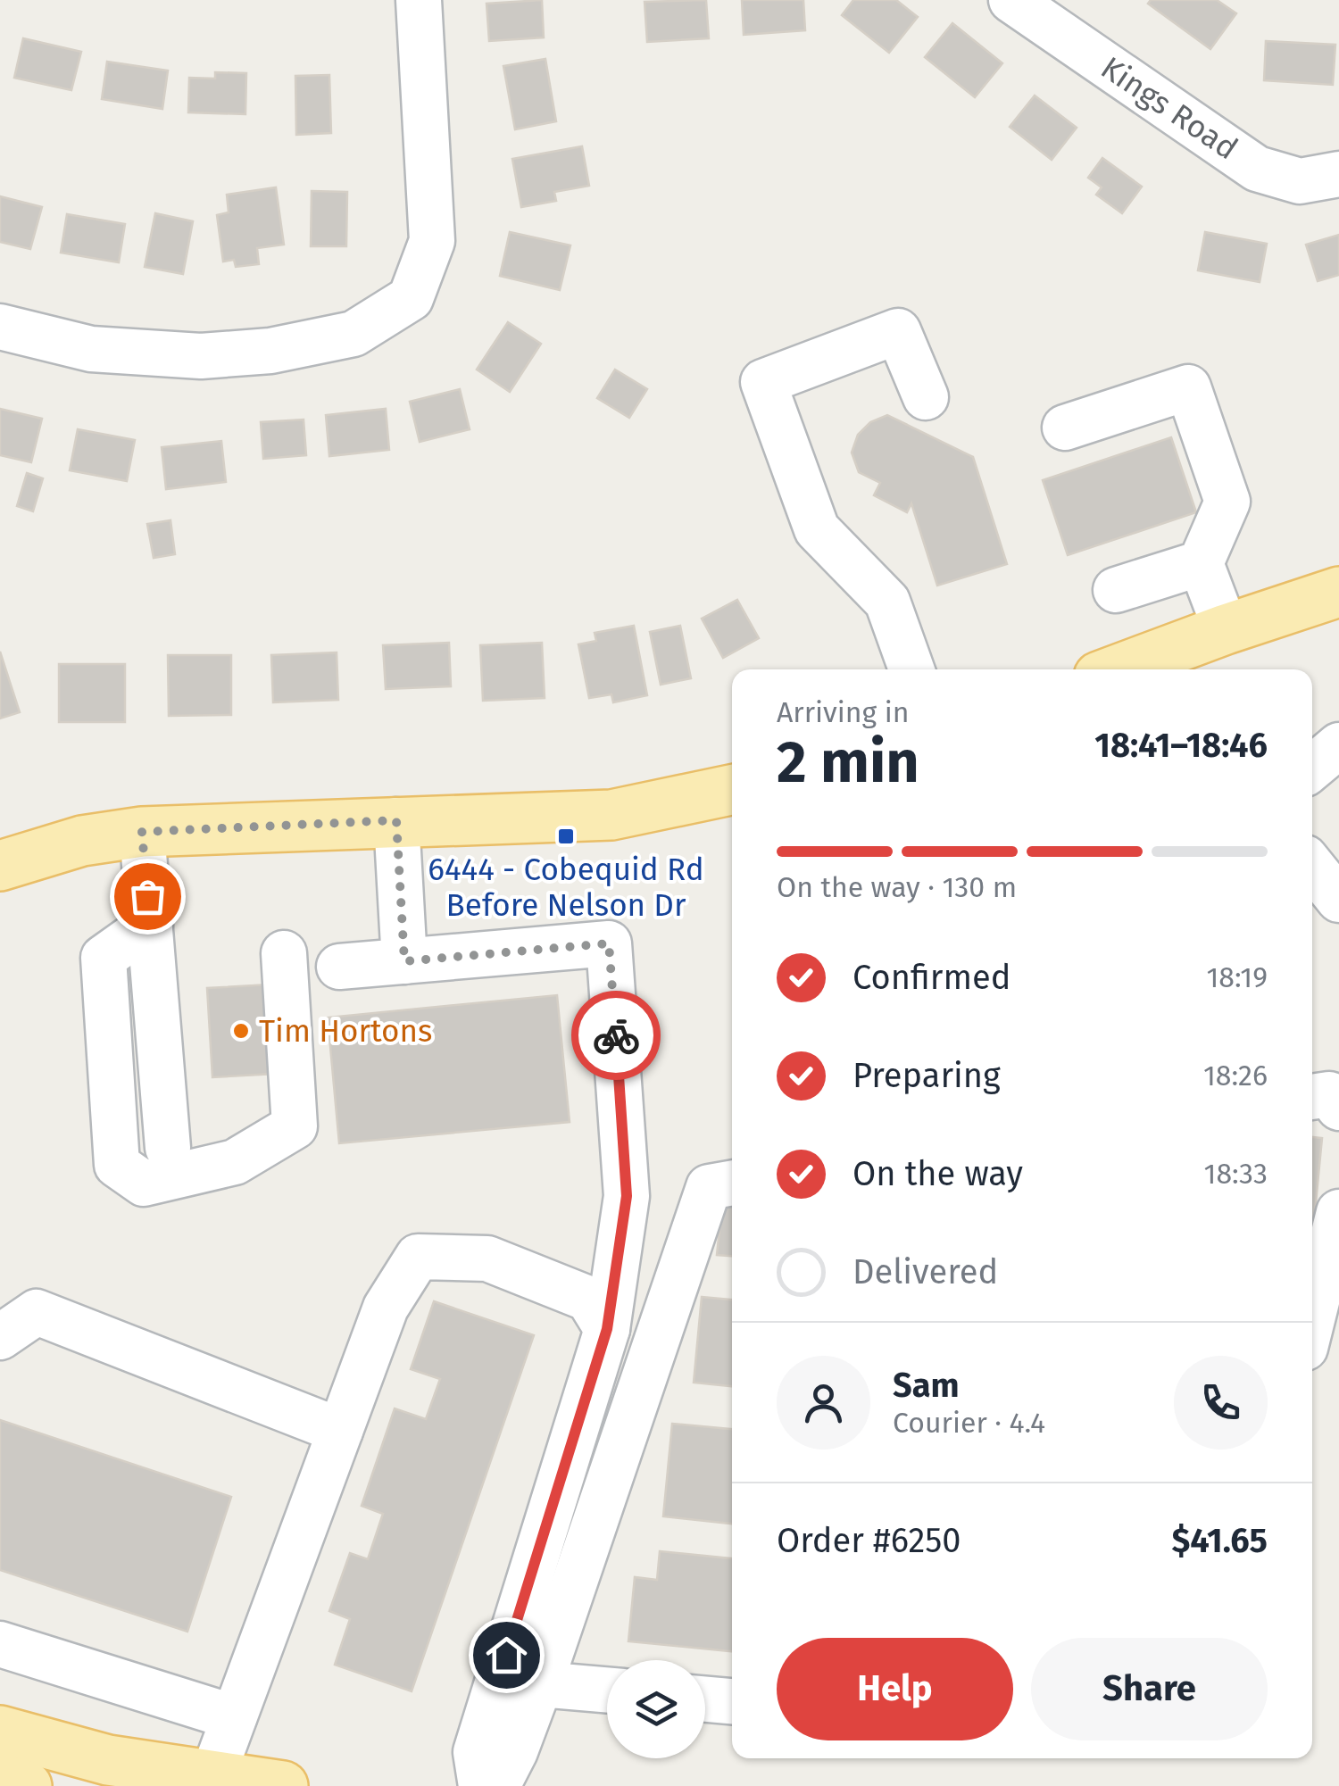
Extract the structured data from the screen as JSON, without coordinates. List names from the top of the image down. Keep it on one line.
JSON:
{"streets":{"street":["Kings Road"]},"places":{"transit":["6444 - Cobequid Rd Before Nelson Dr"],"other":["Tim Hortons"]},"page":{"heading":["2 min","Arriving in","18:41–18:46"],"panel":["Sam","Courier · 4.4","Order #6250","$41.65"],"bar":"On the way · 130 m","list":[["Confirmed","18:19"],["Preparing","18:26"],["On the way","18:33"],"Delivered"],"buttons":["Help","Share"]}}
